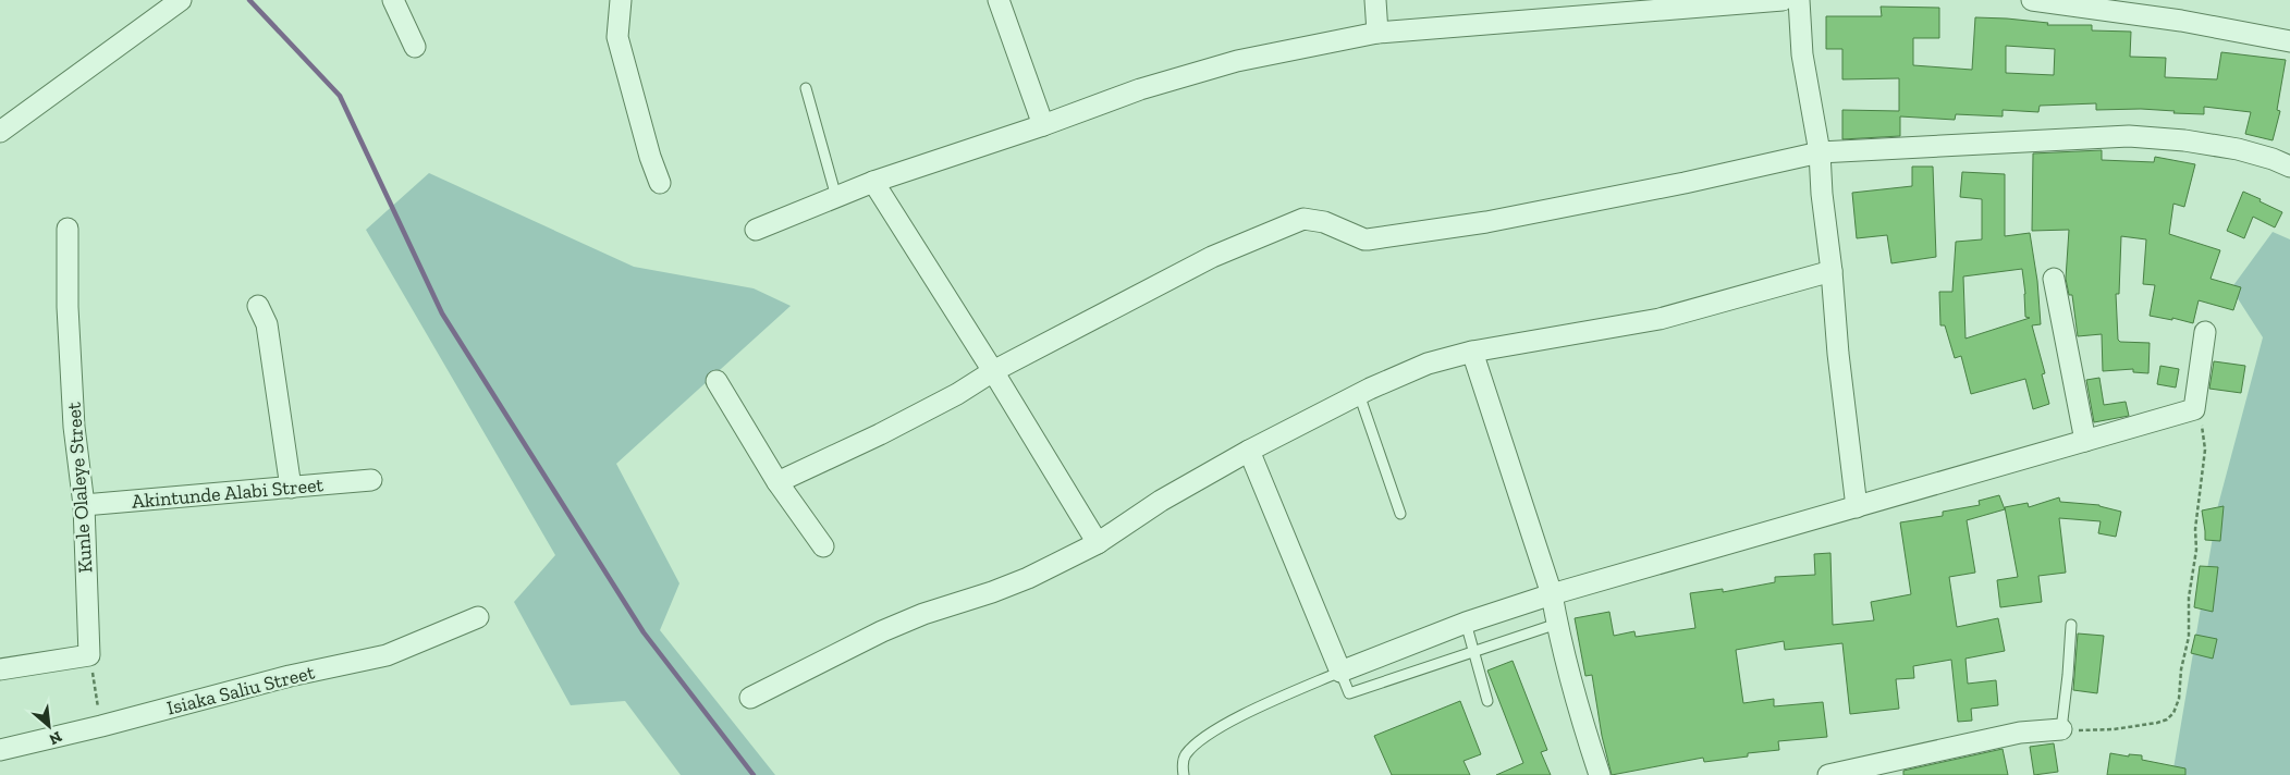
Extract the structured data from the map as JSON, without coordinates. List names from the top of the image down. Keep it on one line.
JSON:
{"streets":{"street":["Kunle Olaleye Street","Akintunde Alabi Street","Isiaka Saliu Street"]},"crossings":[["Kunle Olaleye Street","Akintunde Alabi Street"]],"north":"bottom right"}
